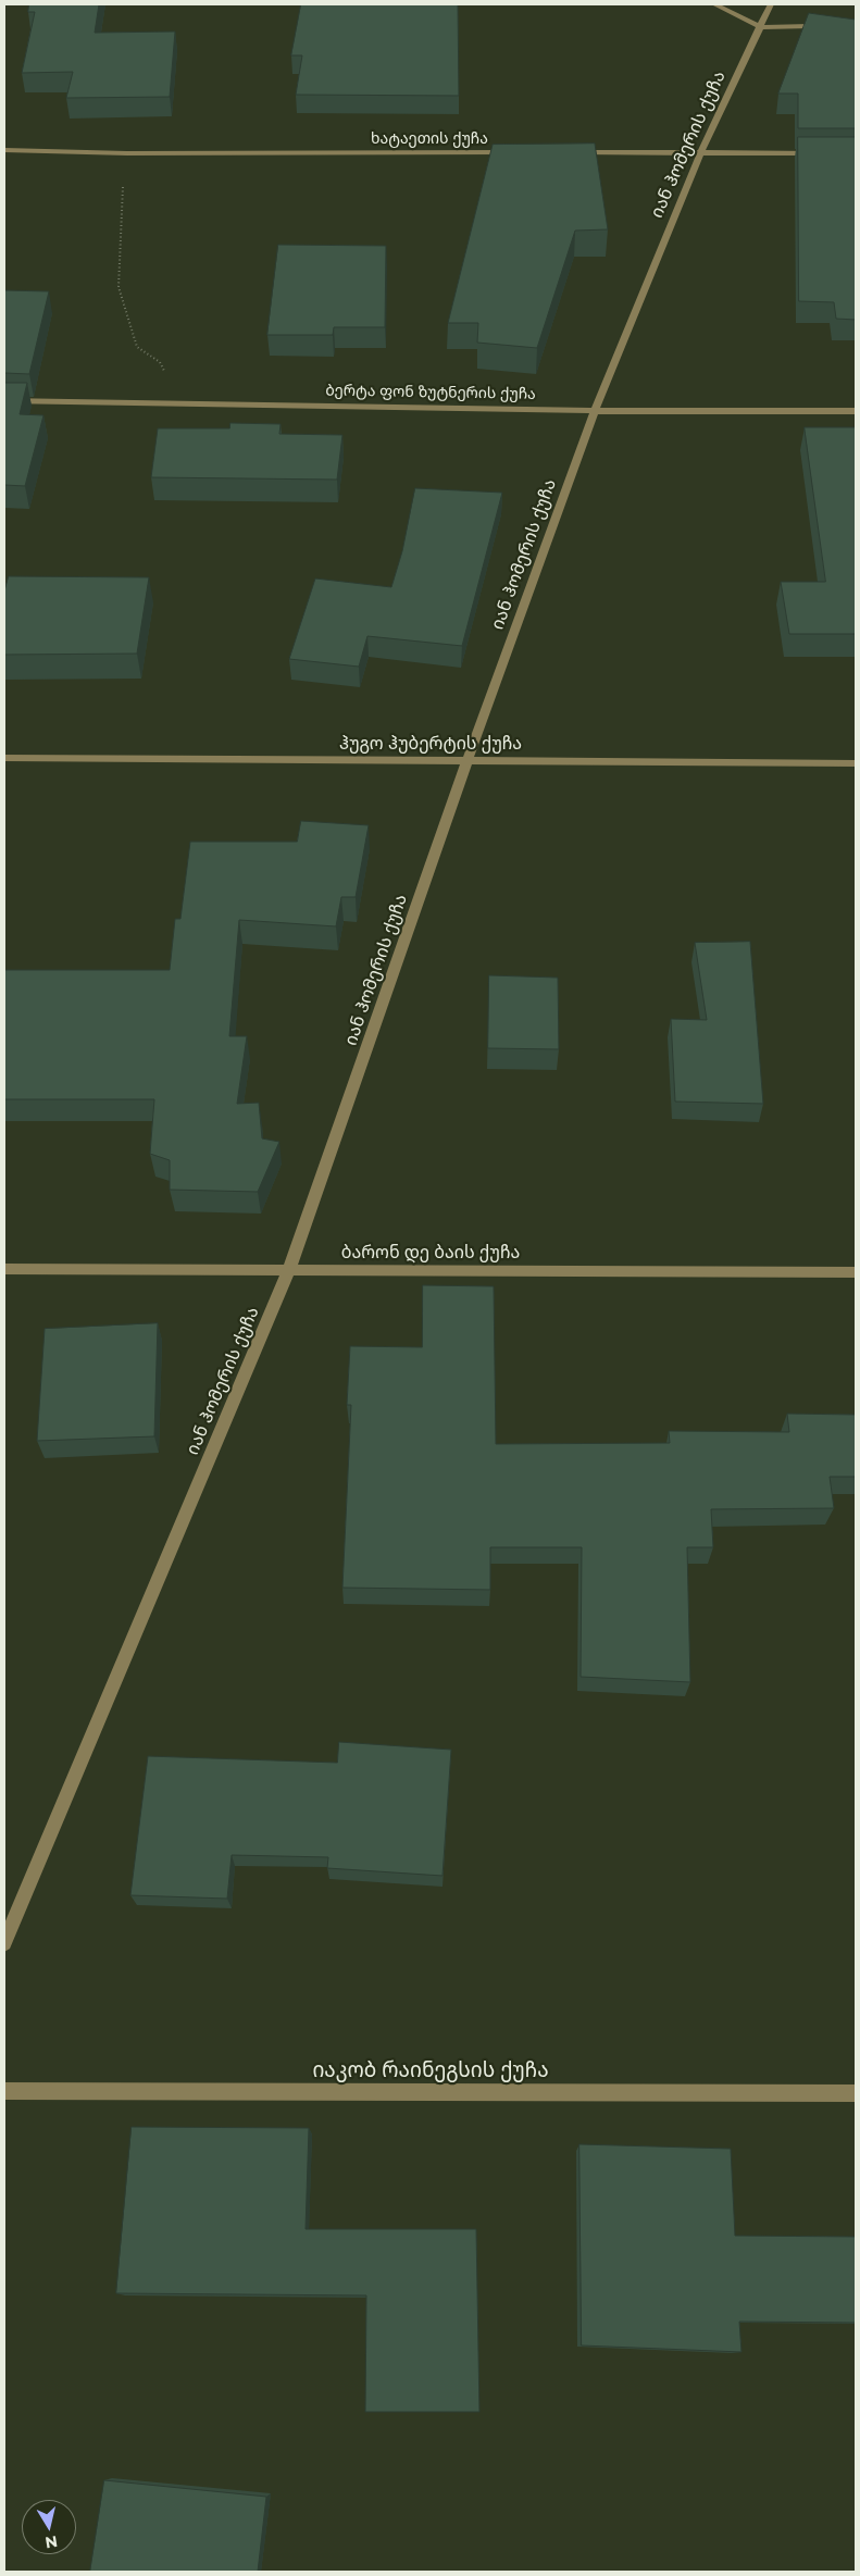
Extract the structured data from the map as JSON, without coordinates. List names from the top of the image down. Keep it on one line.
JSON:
{"streets":{"street":["ხატაეთის ქუჩა","იან ჰომერის ქუჩა","ბერტა ფონ ზუტნერის ქუჩა","ჰუგო ჰუბერტის ქუჩა","ბარონ დე ბაის ქუჩა","იაკობ რაინეგსის ქუჩა"]},"crossings":[["იან ჰომერის ქუჩა","ბერტა ფონ ზუტნერის ქუჩა"],["იან ჰომერის ქუჩა","ჰუგო ჰუბერტის ქუჩა"],["იან ჰომერის ქუჩა","ბარონ დე ბაის ქუჩა"]],"north":"bottom"}
